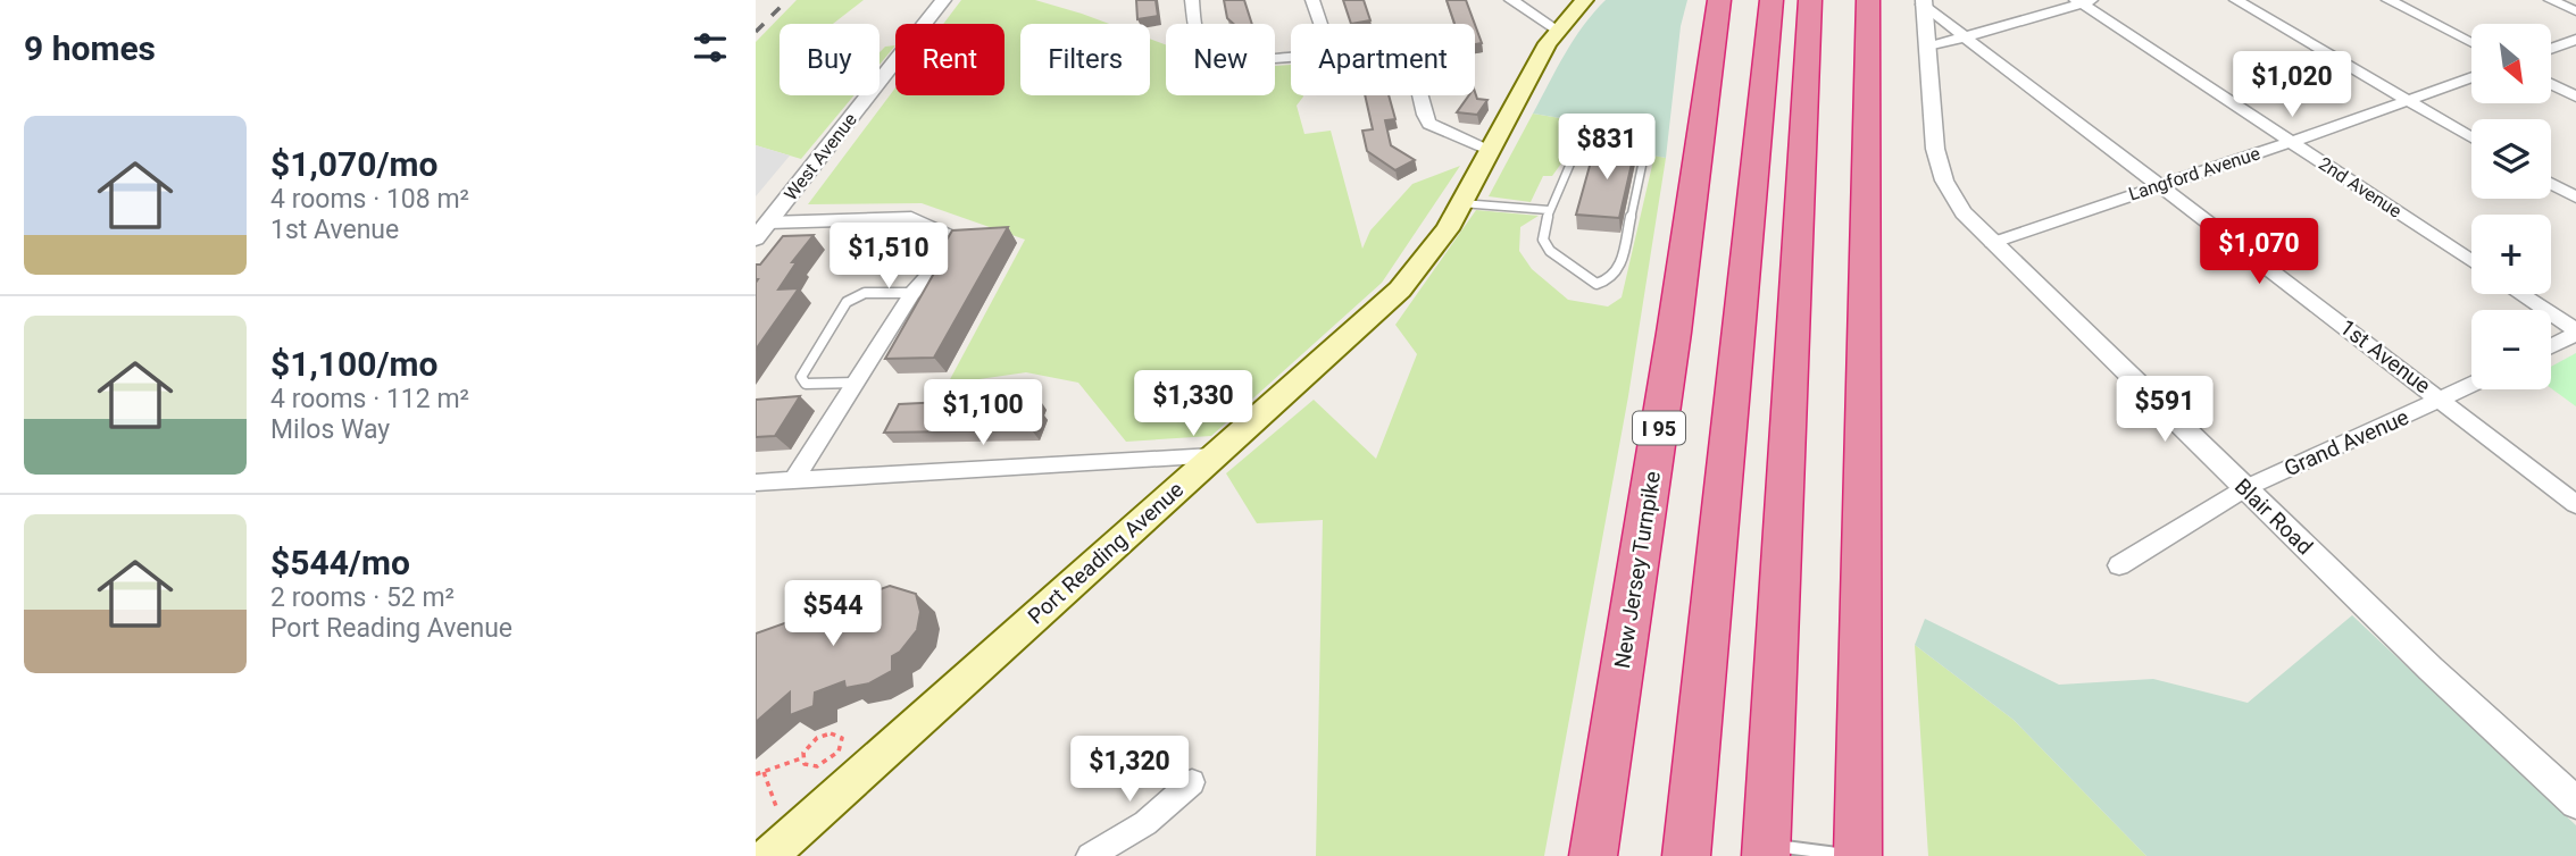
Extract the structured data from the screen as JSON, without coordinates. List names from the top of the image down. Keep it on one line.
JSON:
{"streets":{"highway":["I 95","New Jersey Turnpike"],"main road":["Port Reading Avenue"],"street":["West Avenue","Langford Avenue","2nd Avenue","1st Avenue","Grand Avenue","Blair Road"]},"crossings":[["Langford Avenue","2nd Avenue"],["Langford Avenue","1st Avenue"],["Langford Avenue","Blair Road"],["1st Avenue","Grand Avenue"],["1st Avenue","Blair Road"],["Grand Avenue","Blair Road"]],"north":"bottom right","page":{"heading":"9 homes","map_buttons":["+","−"],"chip":["Buy","Rent","Filters","New","Apartment"],"price":["$1,020","$831","$1,070","$1,510","$1,330","$591","$1,100","$544","$1,320"],"list":[{"name":"$1,070/mo","note":"4 rooms · 108 m² · 1st Avenue"},{"name":"$1,100/mo","note":"4 rooms · 112 m² · Milos Way"},{"name":"$544/mo","note":"2 rooms · 52 m² · Port Reading Avenue"}]}}
